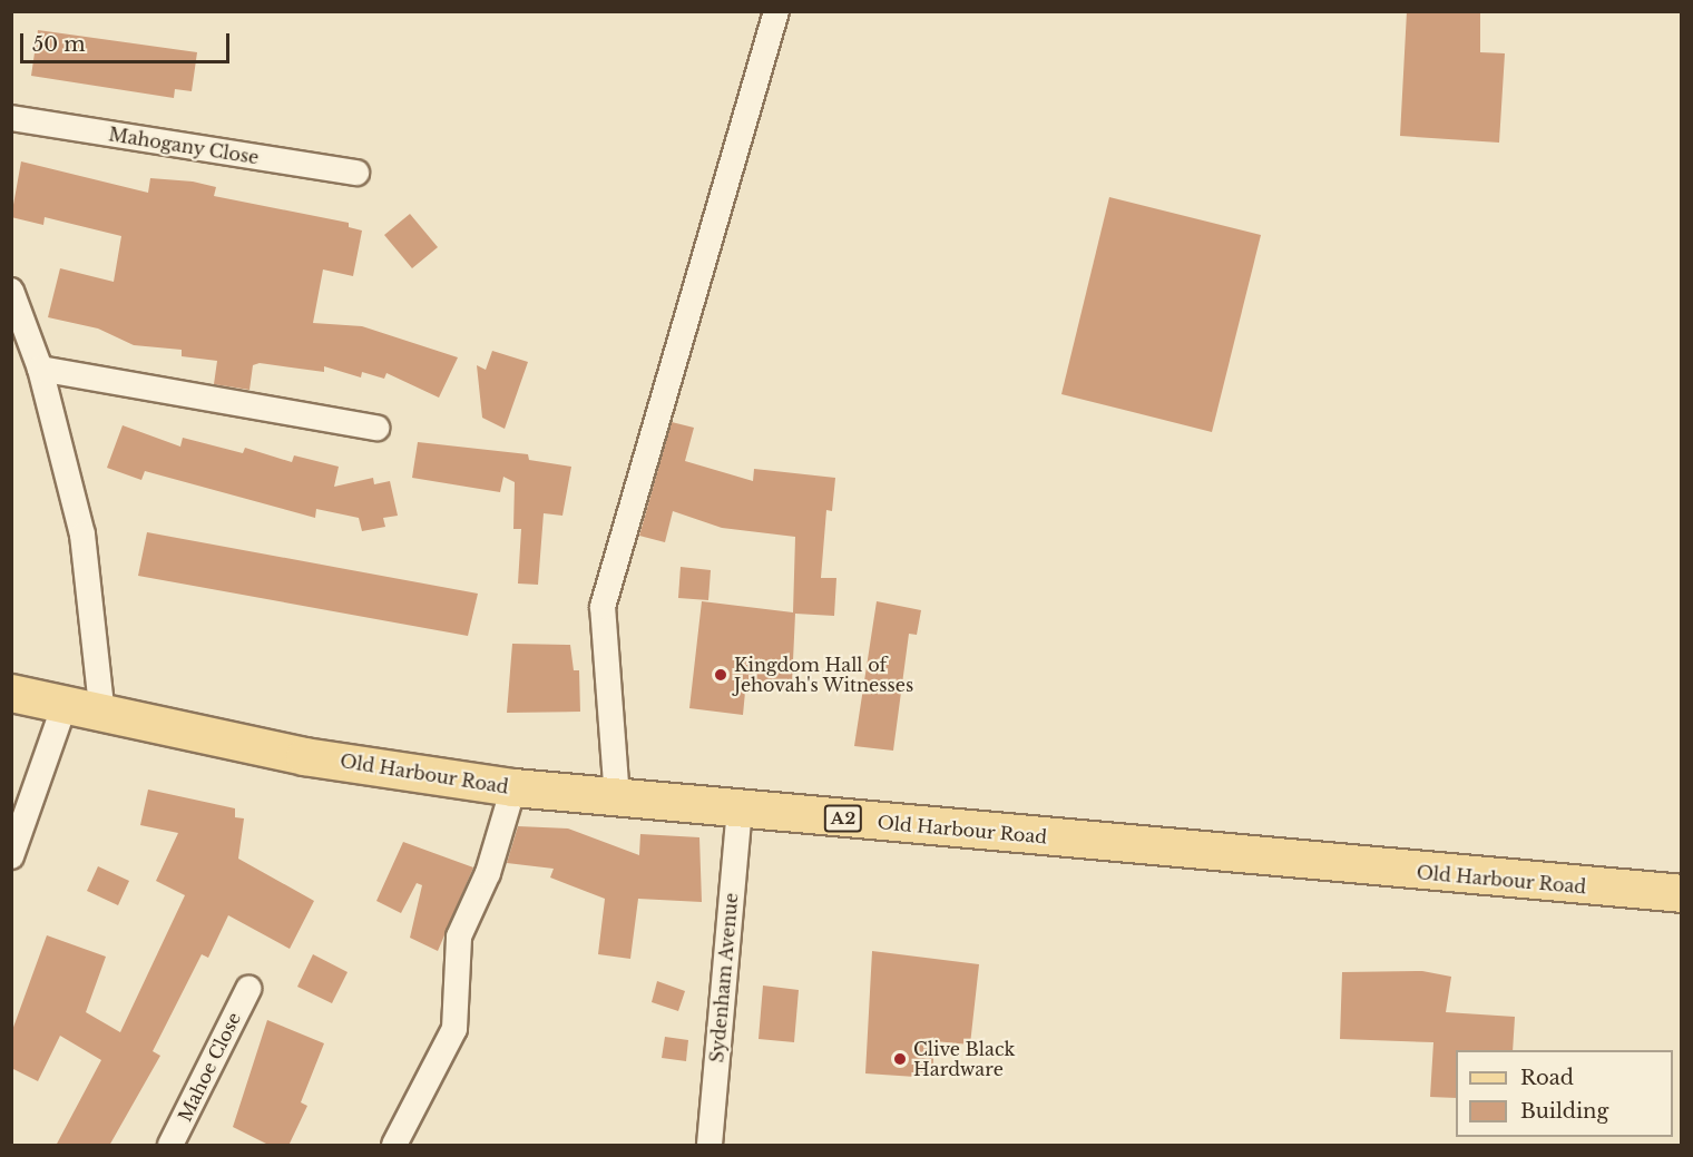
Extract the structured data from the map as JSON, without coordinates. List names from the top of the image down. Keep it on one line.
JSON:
{"streets":{"main road":["Old Harbour Road","A2"],"street":["Mahogany Close","Sydenham Avenue","Mahoe Close"]},"crossings":[["Old Harbour Road","Sydenham Avenue"]],"places":["Kingdom Hall of Jehovah's Witnesses","Clive Black Hardware"],"legend":["Road","Building"],"scale_bar":"50 m"}
